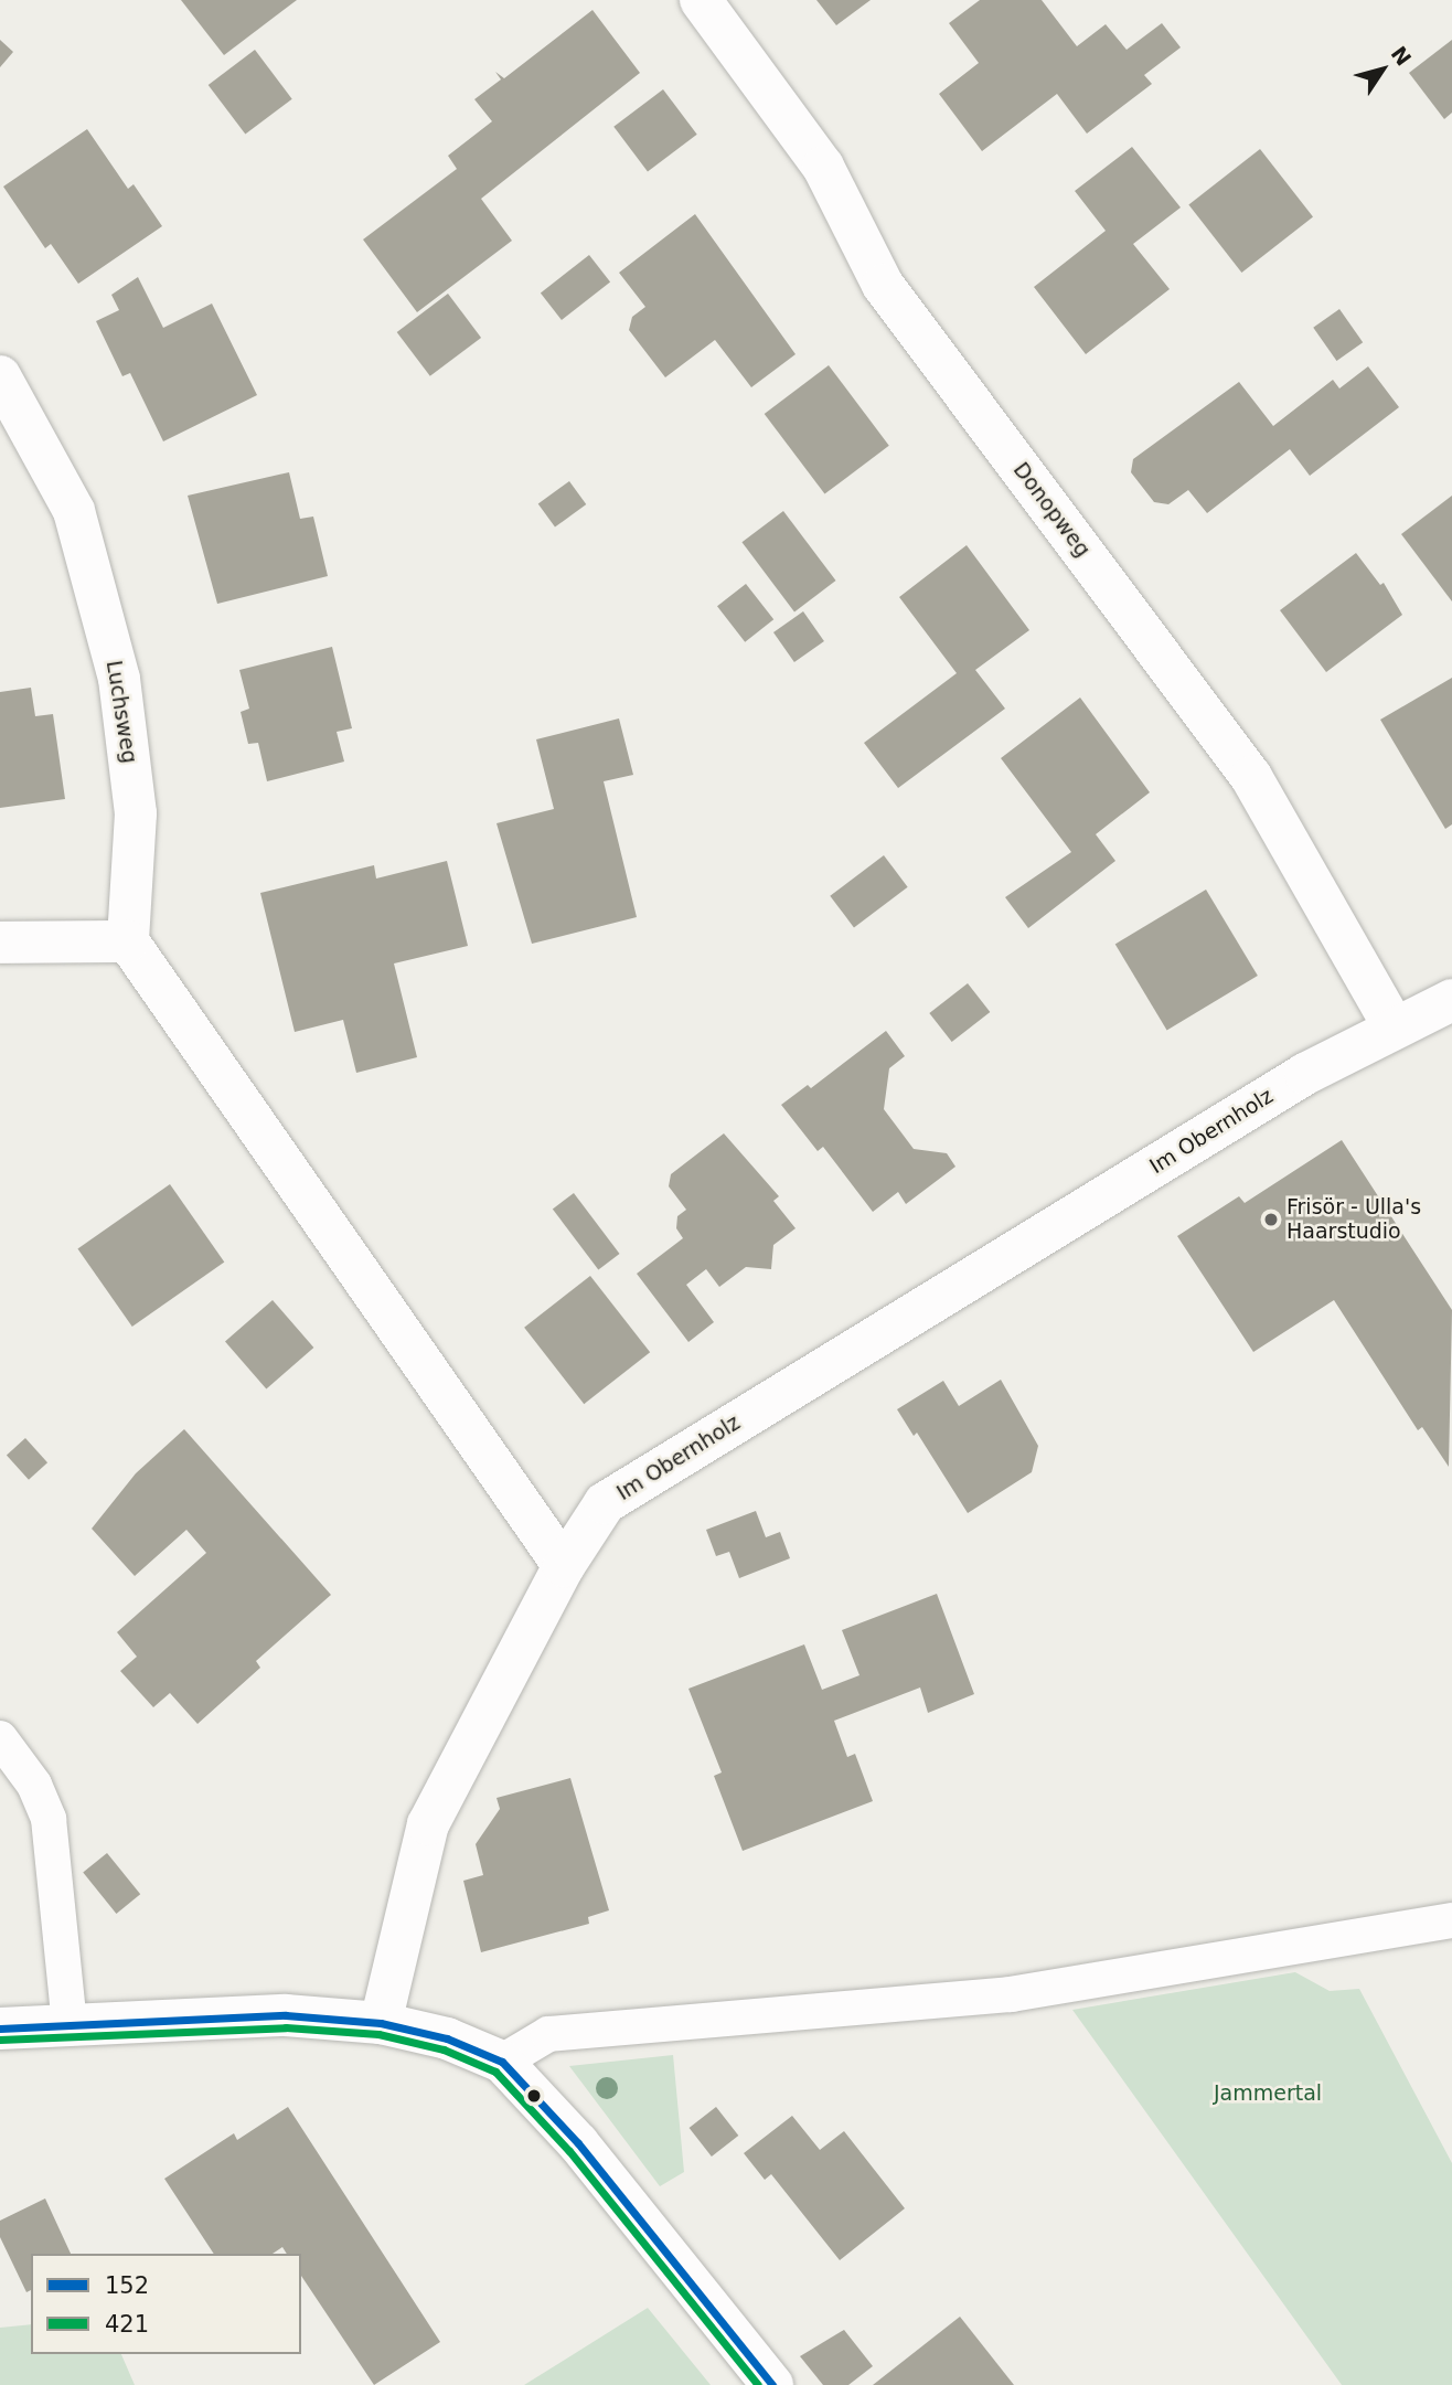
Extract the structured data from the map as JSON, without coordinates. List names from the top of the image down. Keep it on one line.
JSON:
{"streets":{"street":["Donopweg","Luchsweg","Im Obernholz"]},"crossings":[["Donopweg","Im Obernholz"]],"parks":["Jammertal"],"places":["Frisör - Ulla's Haarstudio"],"lines":["transit line 152","transit line 421"],"legend":["152","421"],"north":"top right"}
